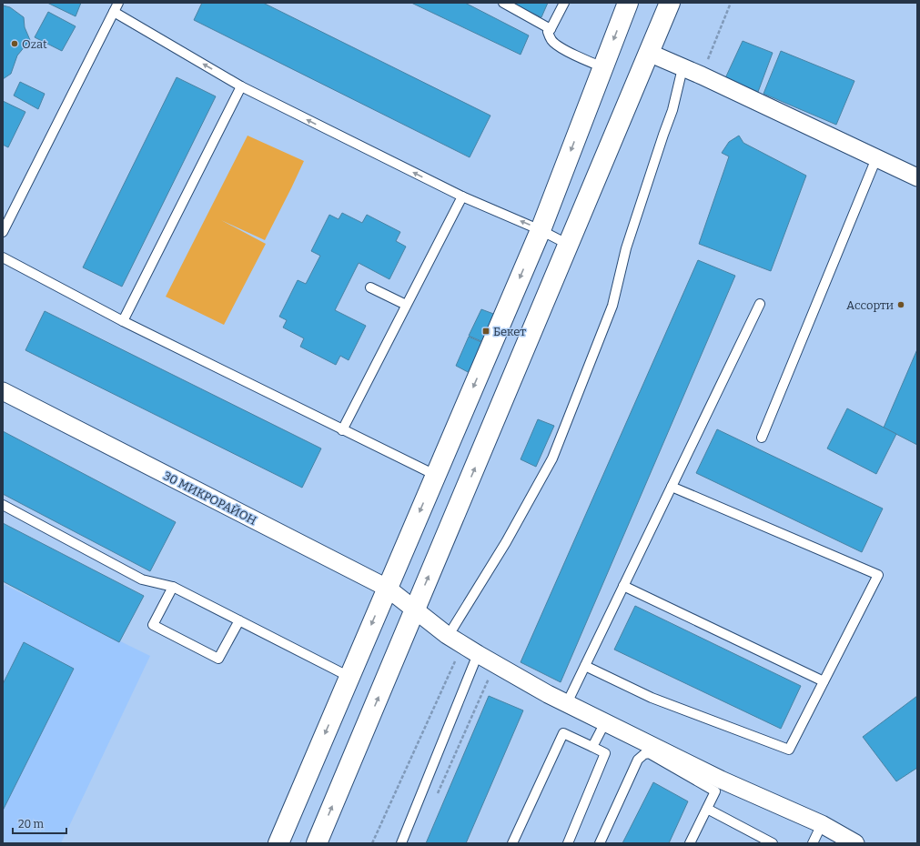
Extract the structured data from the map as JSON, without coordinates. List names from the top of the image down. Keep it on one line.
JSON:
{"streets":{"street":["30 МИКРОРАЙОН"]},"places":{"other":["Ozat","Ассорти"],"transit":["Бекет"]},"scale_bar":"20 m"}
